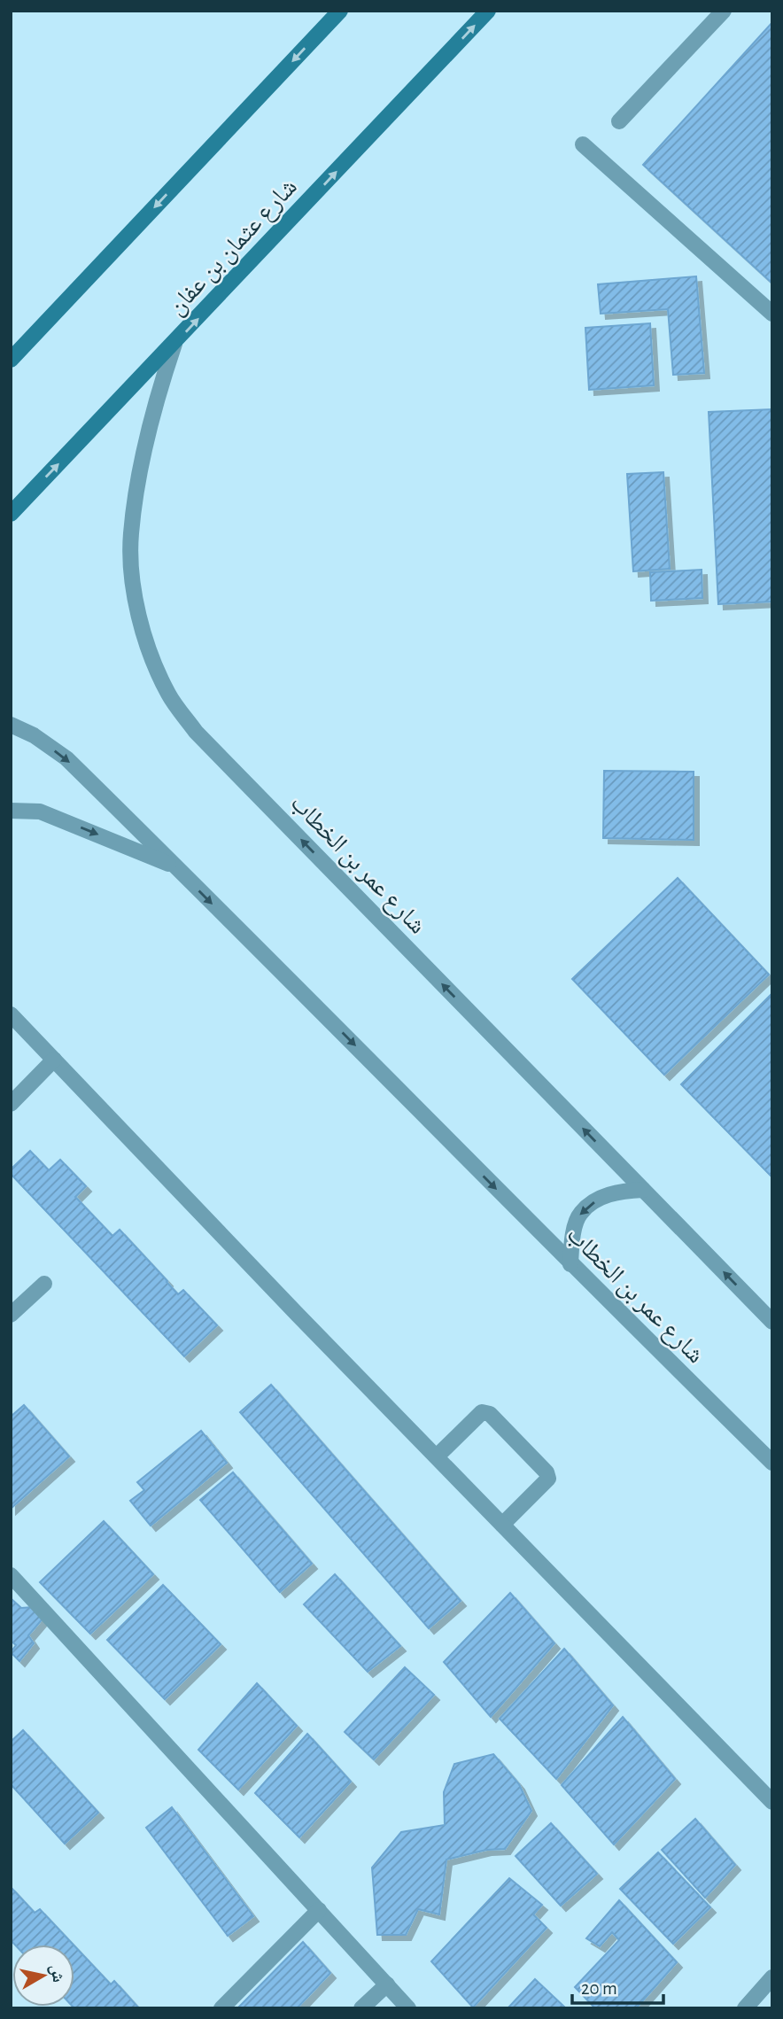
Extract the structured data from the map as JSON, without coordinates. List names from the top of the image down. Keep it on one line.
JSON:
{"streets":{"main road":["شارع عثمان بن عفان"],"street":["شارع عمر بن الخطاب"]},"crossings":[["شارع عثمان بن عفان","شارع عمر بن الخطاب"]],"scale_bar":"20 m","north":"right"}
